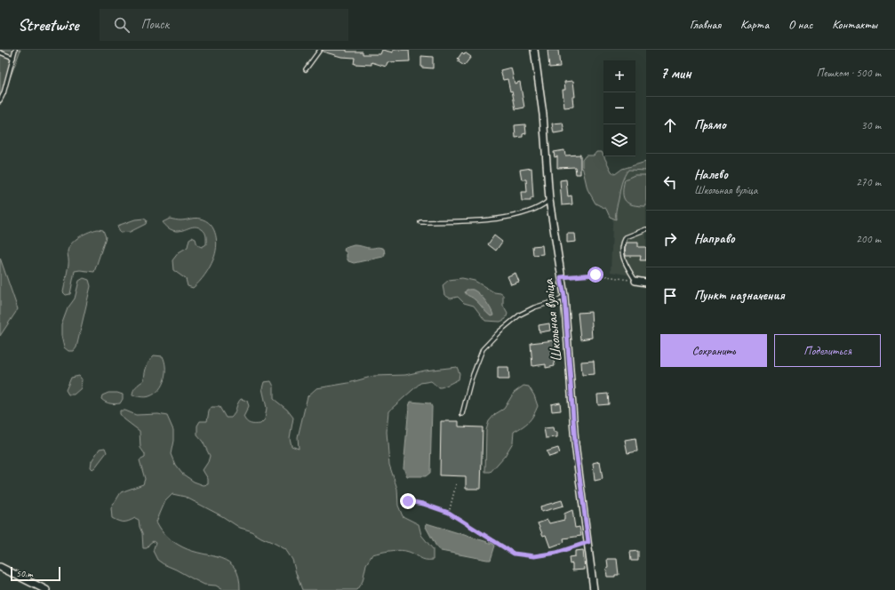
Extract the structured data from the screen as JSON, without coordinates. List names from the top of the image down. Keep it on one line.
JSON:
{"streets":{"street":["Школьная вуліца"]},"scale_bar":"50 m","page":{"header":"Streetwise","search":"Поиск","nav":["Главная","Карта","О нас","Контакты"],"heading":["7 мин","Пешком · 500 m"],"map_buttons":["+","−"],"list":[["Прямо","30 m"],["Налево","Школьная вуліца","270 m"],["Направо","200 m"],"Пункт назначения"],"buttons":["Сохранить","Поделиться"],"scale":"50 m"}}
